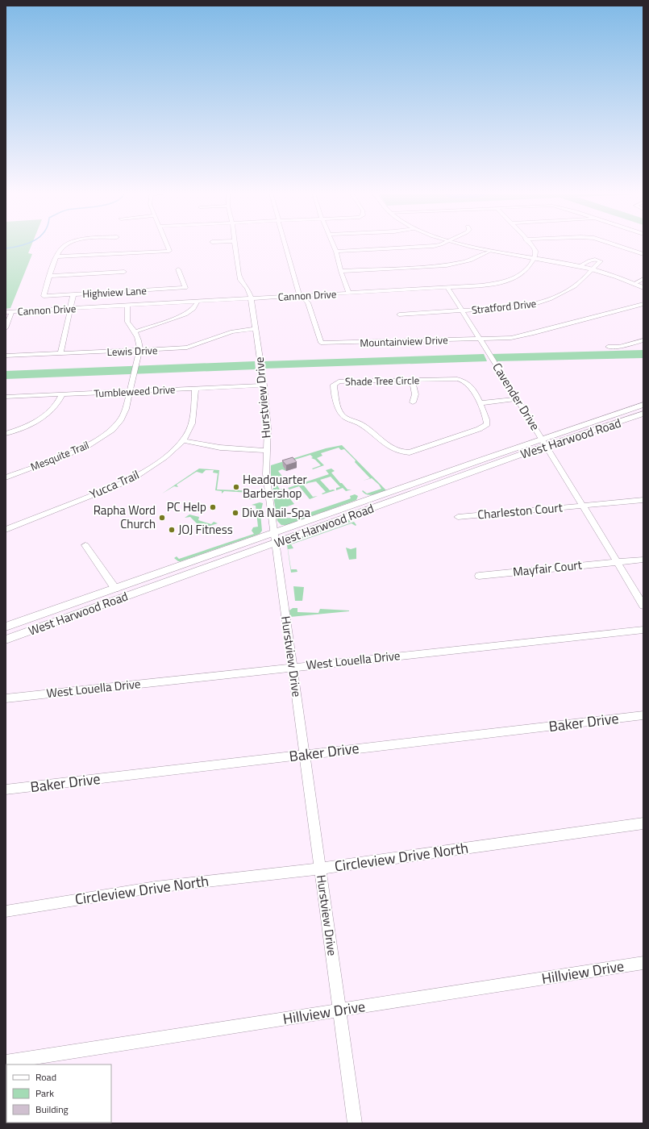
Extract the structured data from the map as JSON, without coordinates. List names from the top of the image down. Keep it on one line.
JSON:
{"streets":{"main road":["West Harwood Road"],"street":["Highview Lane","Cannon Drive","Stratford Drive","Mountainview Drive","Lewis Drive","Shade Tree Circle","Tumbleweed Drive","Cavender Drive","Hurstview Drive","Mesquite Trail","Yucca Trail","Charleston Court","Mayfair Court","West Louella Drive","Baker Drive","Circleview Drive North","Hillview Drive"]},"crossings":[["Cannon Drive","Mountainview Drive"],["Cannon Drive","Cavender Drive"],["Cannon Drive","Hurstview Drive"],["Cannon Drive","Mesquite Trail"],["Stratford Drive","Cavender Drive"],["Mountainview Drive","Cavender Drive"],["Lewis Drive","Hurstview Drive"],["Lewis Drive","Mesquite Trail"],["Tumbleweed Drive","Hurstview Drive"],["Tumbleweed Drive","Mesquite Trail"],["Tumbleweed Drive","Yucca Trail"],["Cavender Drive","West Harwood Road"],["Cavender Drive","Charleston Court"],["Cavender Drive","Mayfair Court"],["Hurstview Drive","West Harwood Road"],["Hurstview Drive","West Louella Drive"],["Hurstview Drive","Baker Drive"],["Hurstview Drive","Circleview Drive North"],["Hurstview Drive","Hillview Drive"]],"places":["Headquarter Barbershop","PC Help","Diva Nail-Spa","Rapha Word Church","JOJ Fitness"],"legend":["Road","Park","Building"]}
